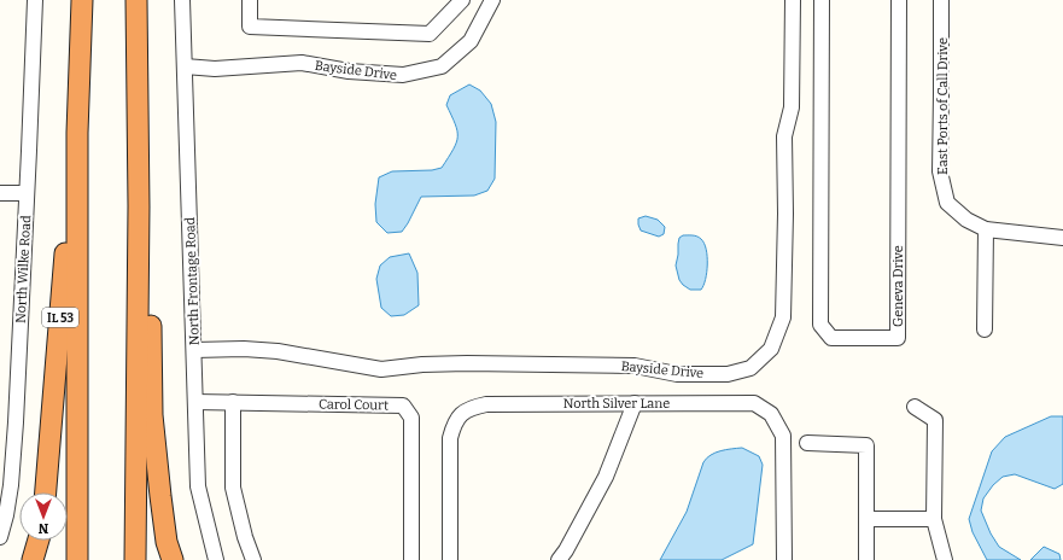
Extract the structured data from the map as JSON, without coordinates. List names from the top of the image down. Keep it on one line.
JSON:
{"streets":{"highway":["IL 53"],"street":["Bayside Drive","East Ports of Call Drive","North Wilke Road","North Frontage Road","Geneva Drive","North Silver Lane","Carol Court"]},"crossings":[["Bayside Drive","North Frontage Road"],["North Frontage Road","Carol Court"]],"north":"bottom"}
